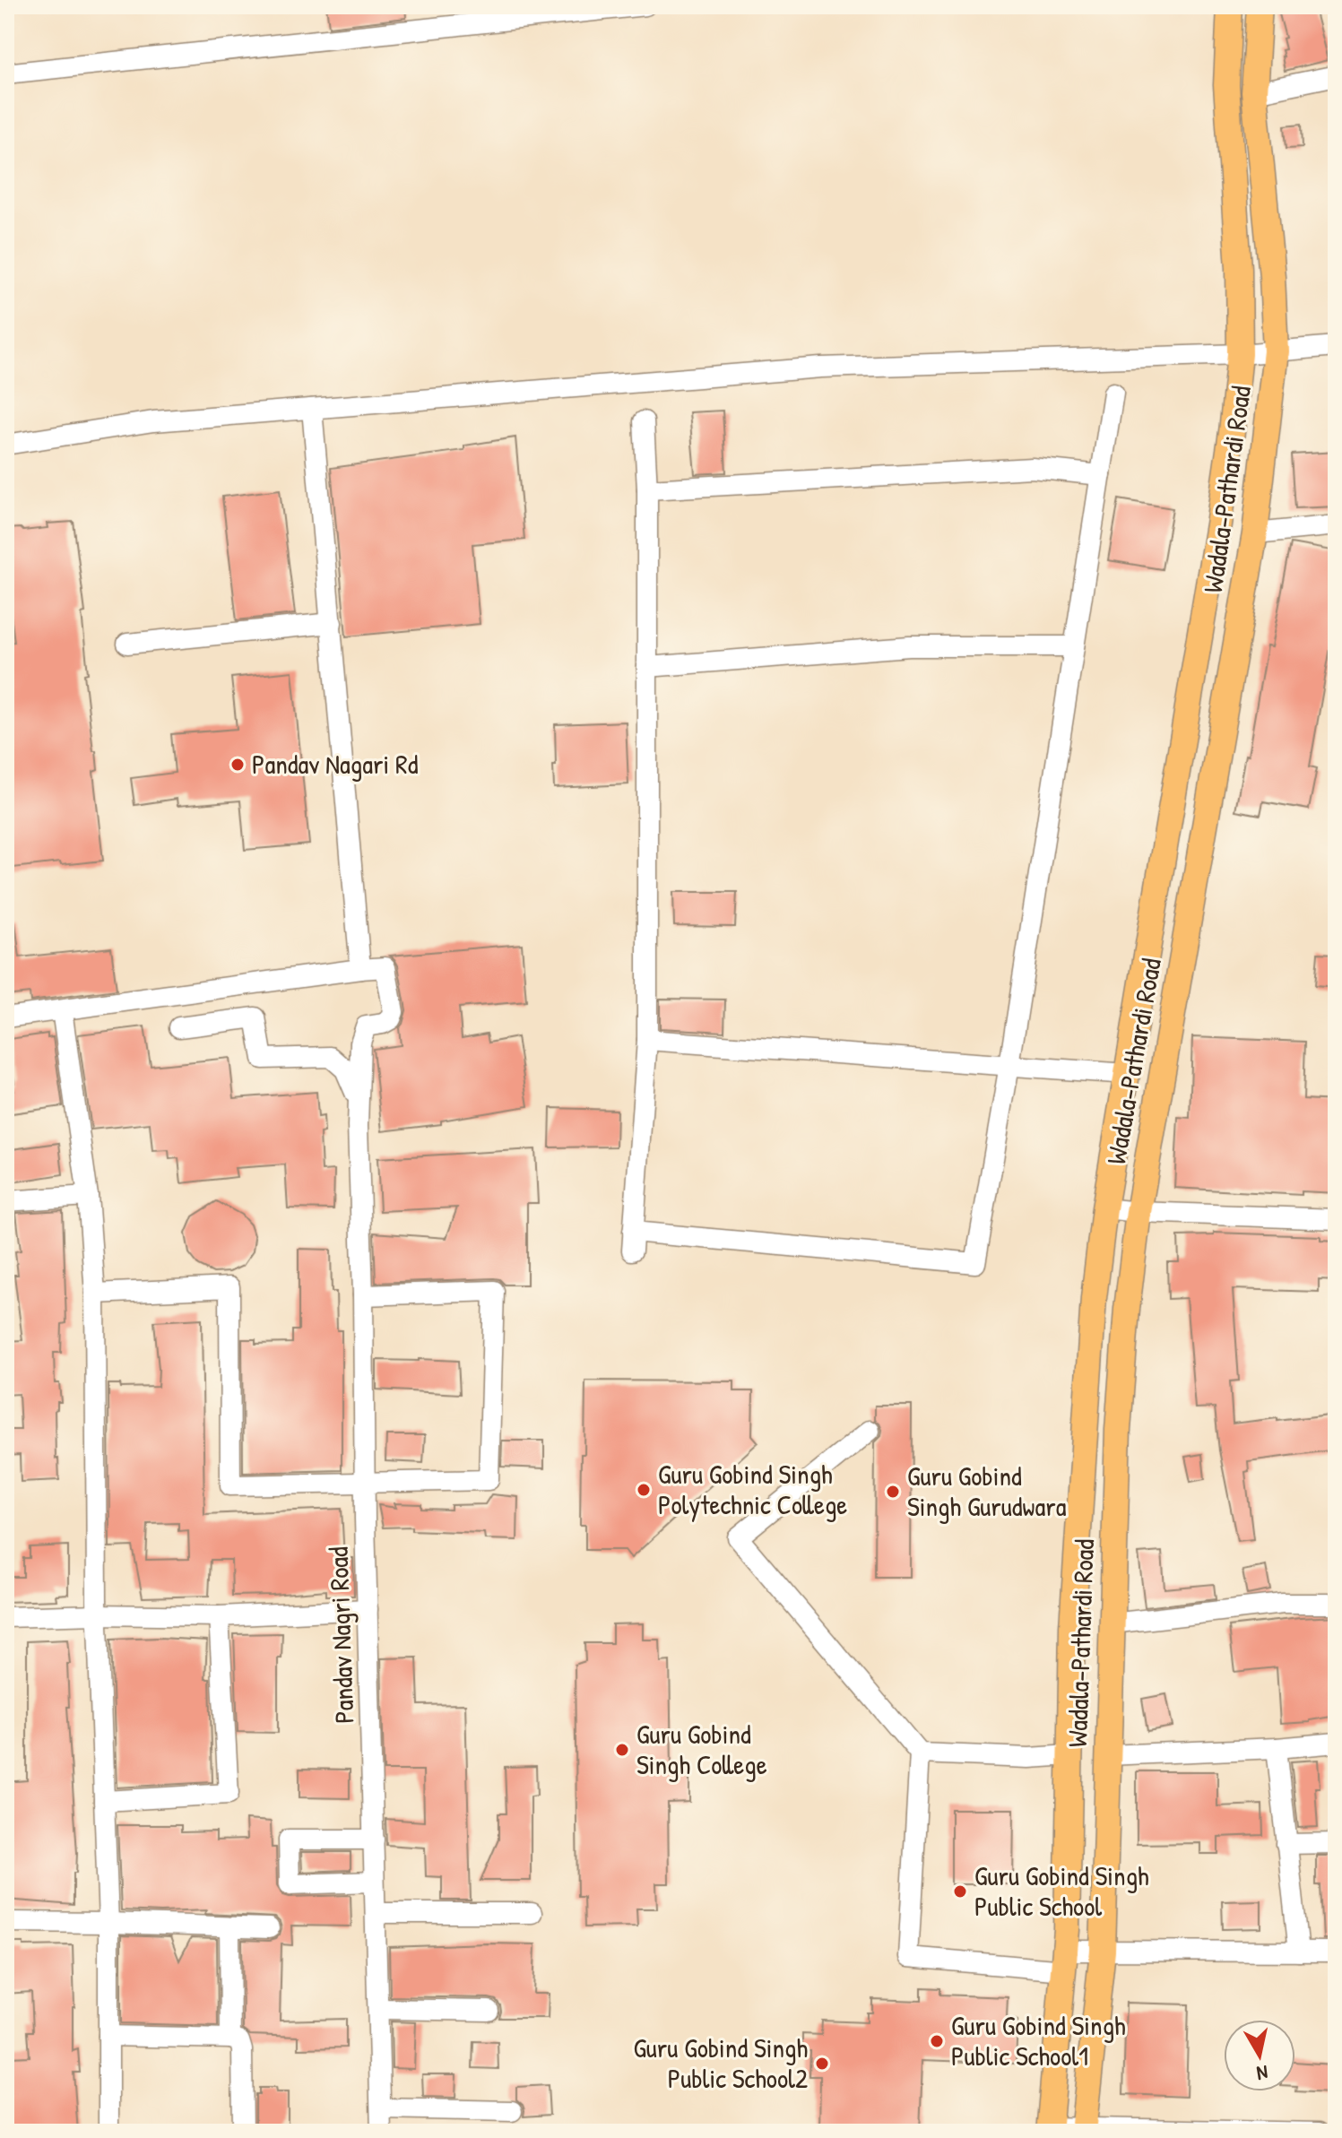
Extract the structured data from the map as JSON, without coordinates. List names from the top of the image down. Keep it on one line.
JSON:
{"streets":{"main road":["Wadala-Pathardi Road"],"street":["Pandav Nagri Road"]},"places":["Pandav Nagari Rd","Guru Gobind Singh Polytechnic College","Guru Gobind Singh Gurudwara","Guru Gobind Singh College","Guru Gobind Singh Public School","Guru Gobind Singh Public School1","Guru Gobind Singh Public School2"],"north":"bottom"}
